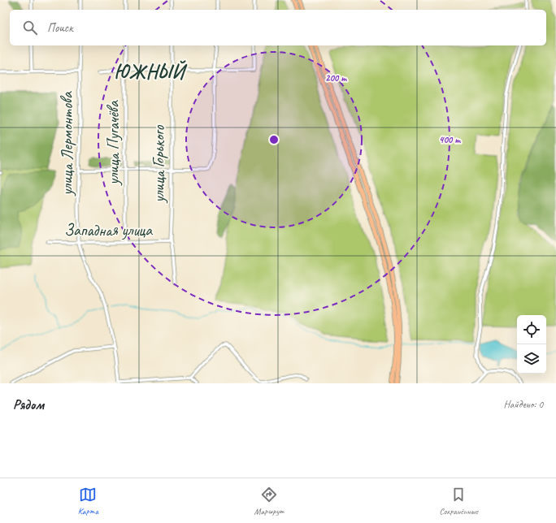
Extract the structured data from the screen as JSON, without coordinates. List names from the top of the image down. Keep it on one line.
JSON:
{"streets":{"street":["улица Пугачёва","улица Лермонтова","улица Горького","Западная улица"]},"crossings":[["улица Пугачёва","Западная улица"],["улица Лермонтова","Западная улица"],["улица Горького","Западная улица"]],"districts":["ЮЖНЫЙ"],"page":{"search":"Поиск","heading":["Рядом","Найдено: 0"],"nav":["Карта","Маршрут","Сохранённые"]},"rings":["200 m","400 m"]}
